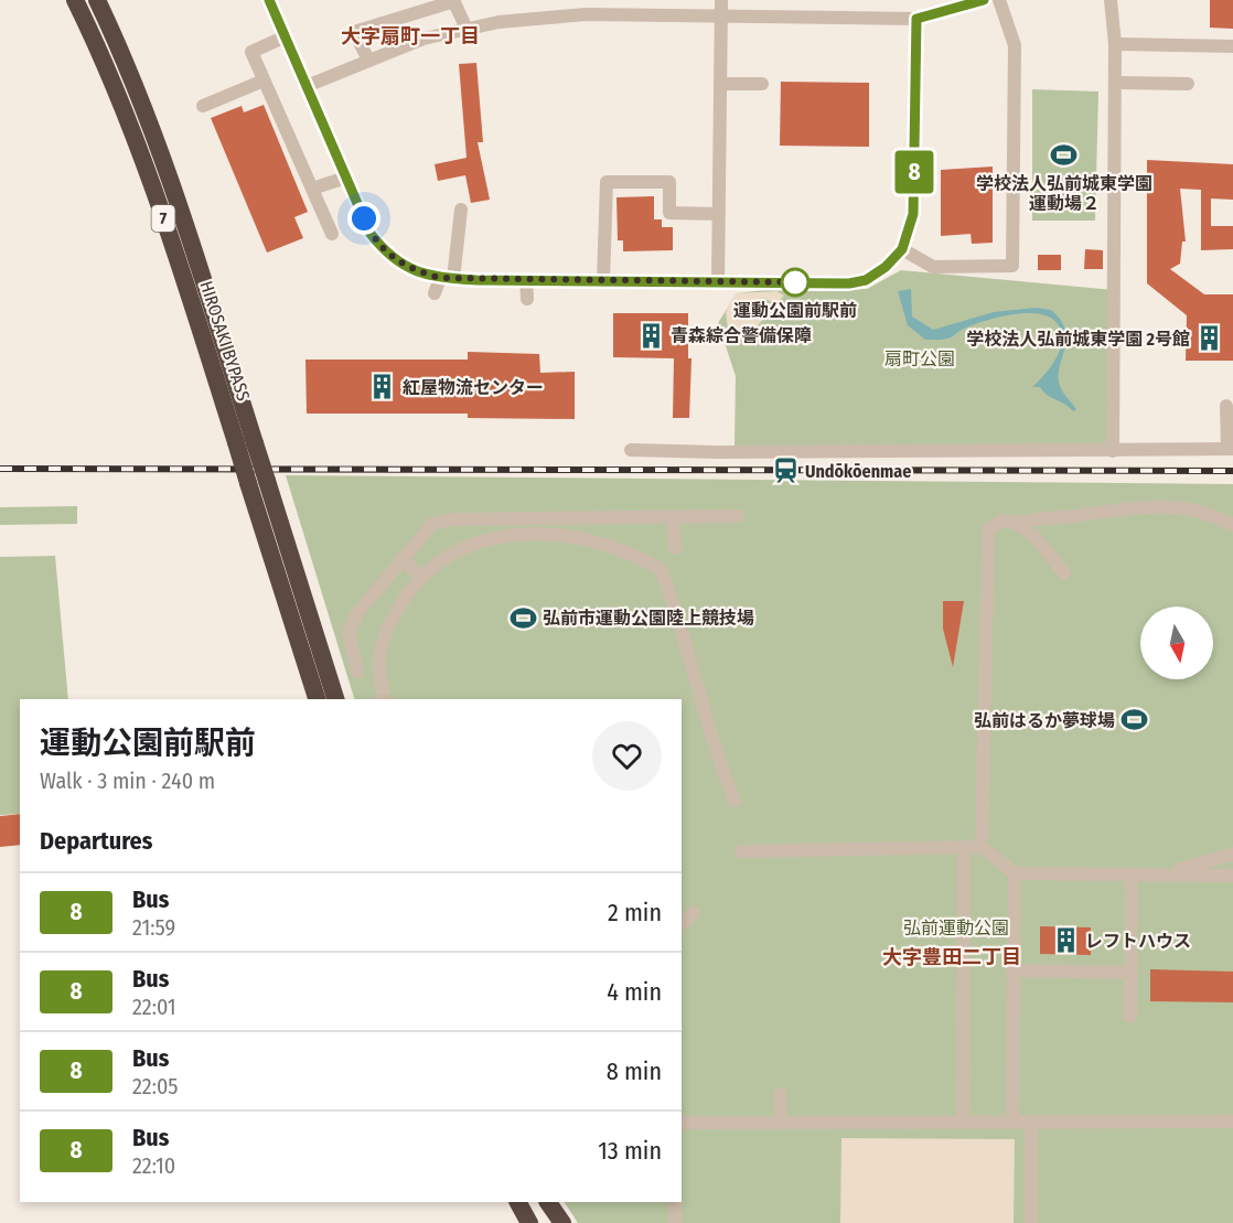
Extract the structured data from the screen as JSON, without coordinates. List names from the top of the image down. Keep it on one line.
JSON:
{"streets":{"highway":["7","HIROSAKI BYPASS"]},"districts":["大字扇町一丁目","大字豊田二丁目"],"parks":["扇町公園","弘前運動公園"],"places":{"sports":["学校法人弘前城東学園 運動場２","弘前市運動公園陸上競技場","弘前はるか夢球場"],"other":["運動公園前駅前"],"building":["青森綜合警備保障","学校法人弘前城東学園 2号館","紅屋物流センター","レフトハウス"],"station":["Undōkōenmae"]},"lines":["bus line 8"],"north":"bottom","page":{"on_map":"8","heading":[["運動公園前駅前","Walk · 3 min · 240 m"],"Departures"],"list":[{"mark":"8","name":"Bus","note":"21:59","value":"2 min"},{"mark":"8","name":"Bus","note":"22:01","value":"4 min"},{"mark":"8","name":"Bus","note":"22:05","value":"8 min"},{"mark":"8","name":"Bus","note":"22:10","value":"13 min"}]}}
